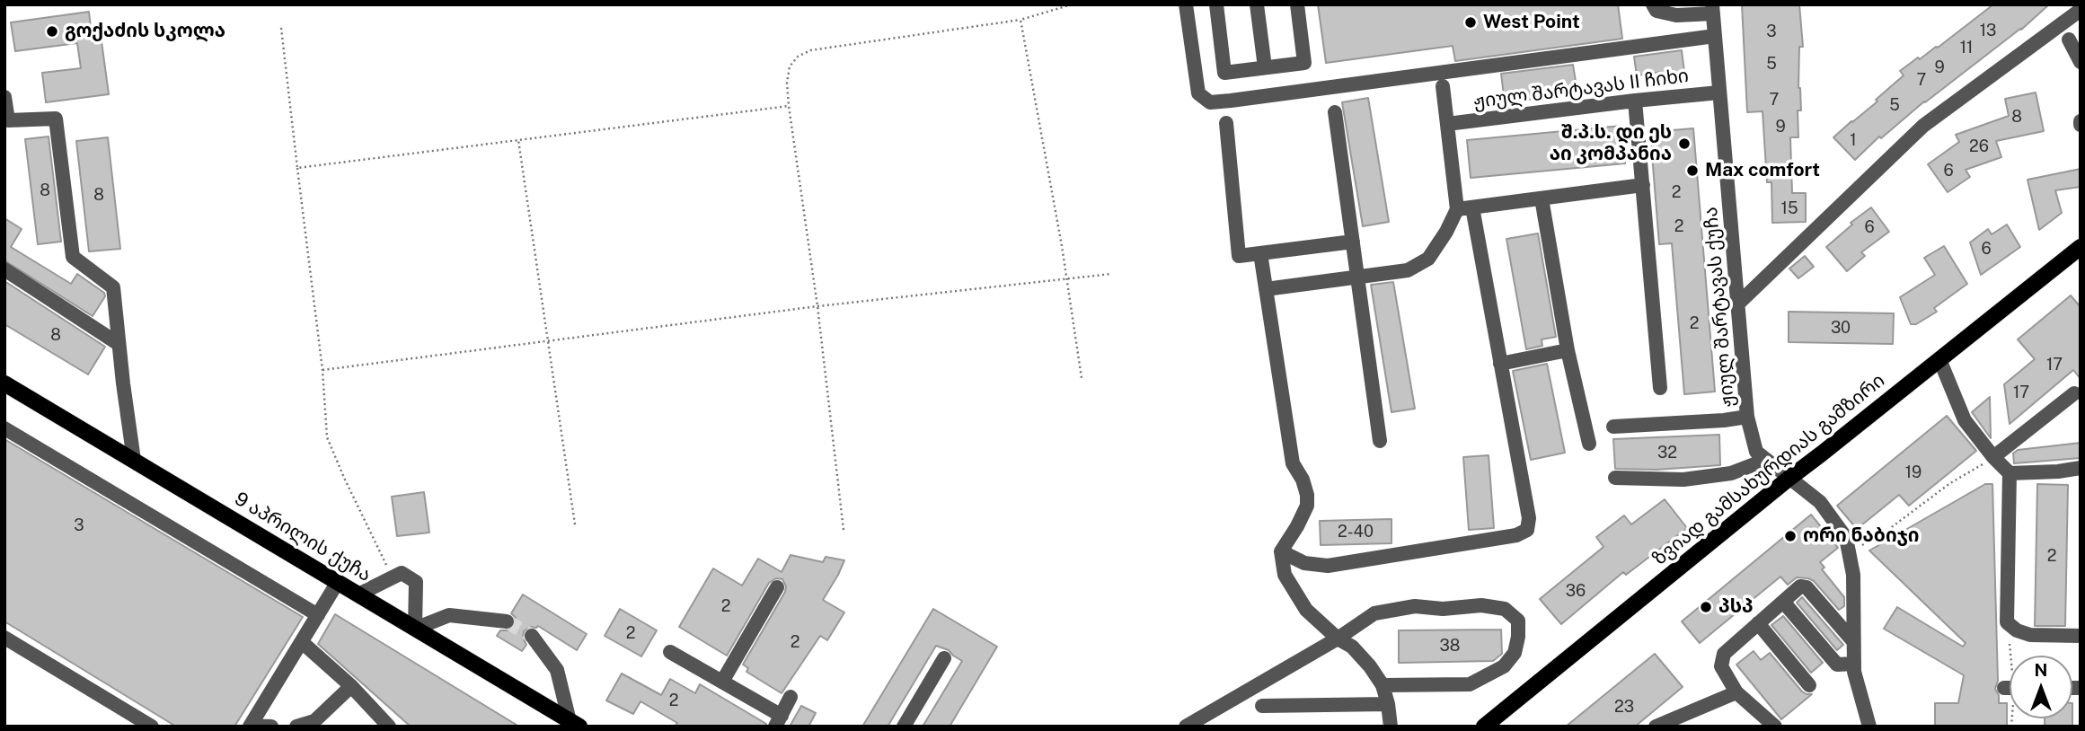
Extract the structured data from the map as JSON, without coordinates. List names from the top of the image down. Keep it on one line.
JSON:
{"streets":{"main road":["ზვიად გამსახურდიას გამზირი","9 აპრილის ქუჩა"],"street":["ჟიულ შარტავას II ჩიხი","ჟიულ შარტავას ქუჩა"]},"crossings":[["ჟიულ შარტავას II ჩიხი","ჟიულ შარტავას ქუჩა"],["ჟიულ შარტავას ქუჩა","ზვიად გამსახურდიას გამზირი"]],"places":["West Point","გოქაძის სკოლა","შ.პ.ს. დი ეს აი კომპანია","Max comfort","ორი ნაბიჯი","პსპ"],"house_numbers":["13","3","11","5","9","7","7","5","8","9","1","26","6","8","2","8","15","2","6","6","2","30","8","17","17","32","19","3","2-40","2","36","2","2","2","38","2","23"],"north":"top"}
